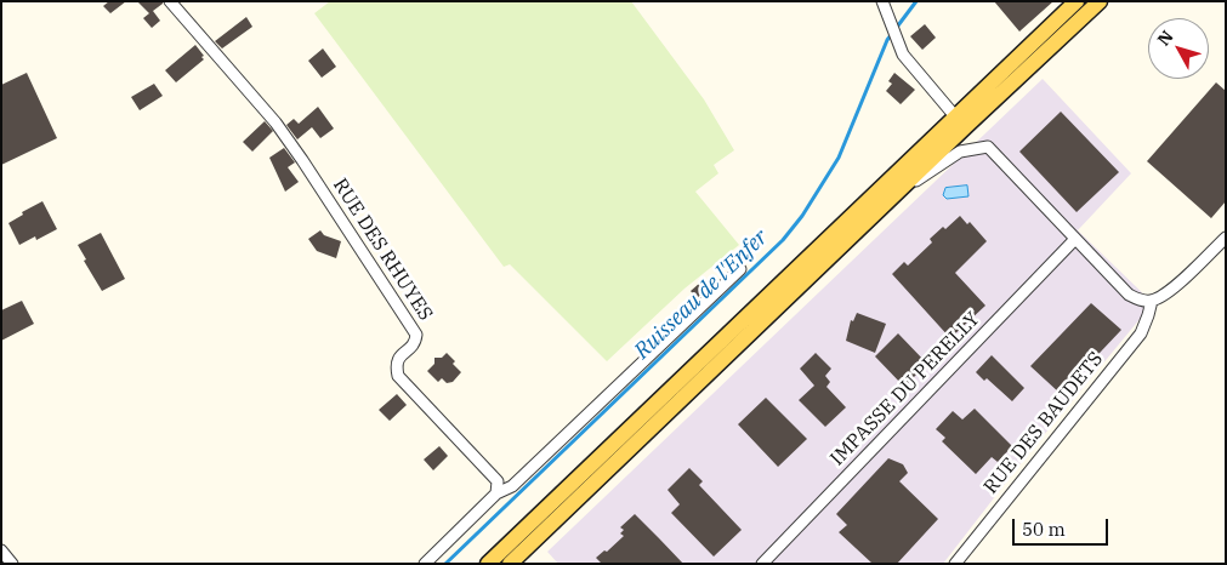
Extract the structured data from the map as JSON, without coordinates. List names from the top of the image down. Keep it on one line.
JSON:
{"streets":{"street":["RUE DES RHUYES","IMPASSE DU PERELLY","RUE DES BAUDETS"]},"water":["Ruisseau de l'Enfer"],"scale_bar":"50 m","north":"top left"}
